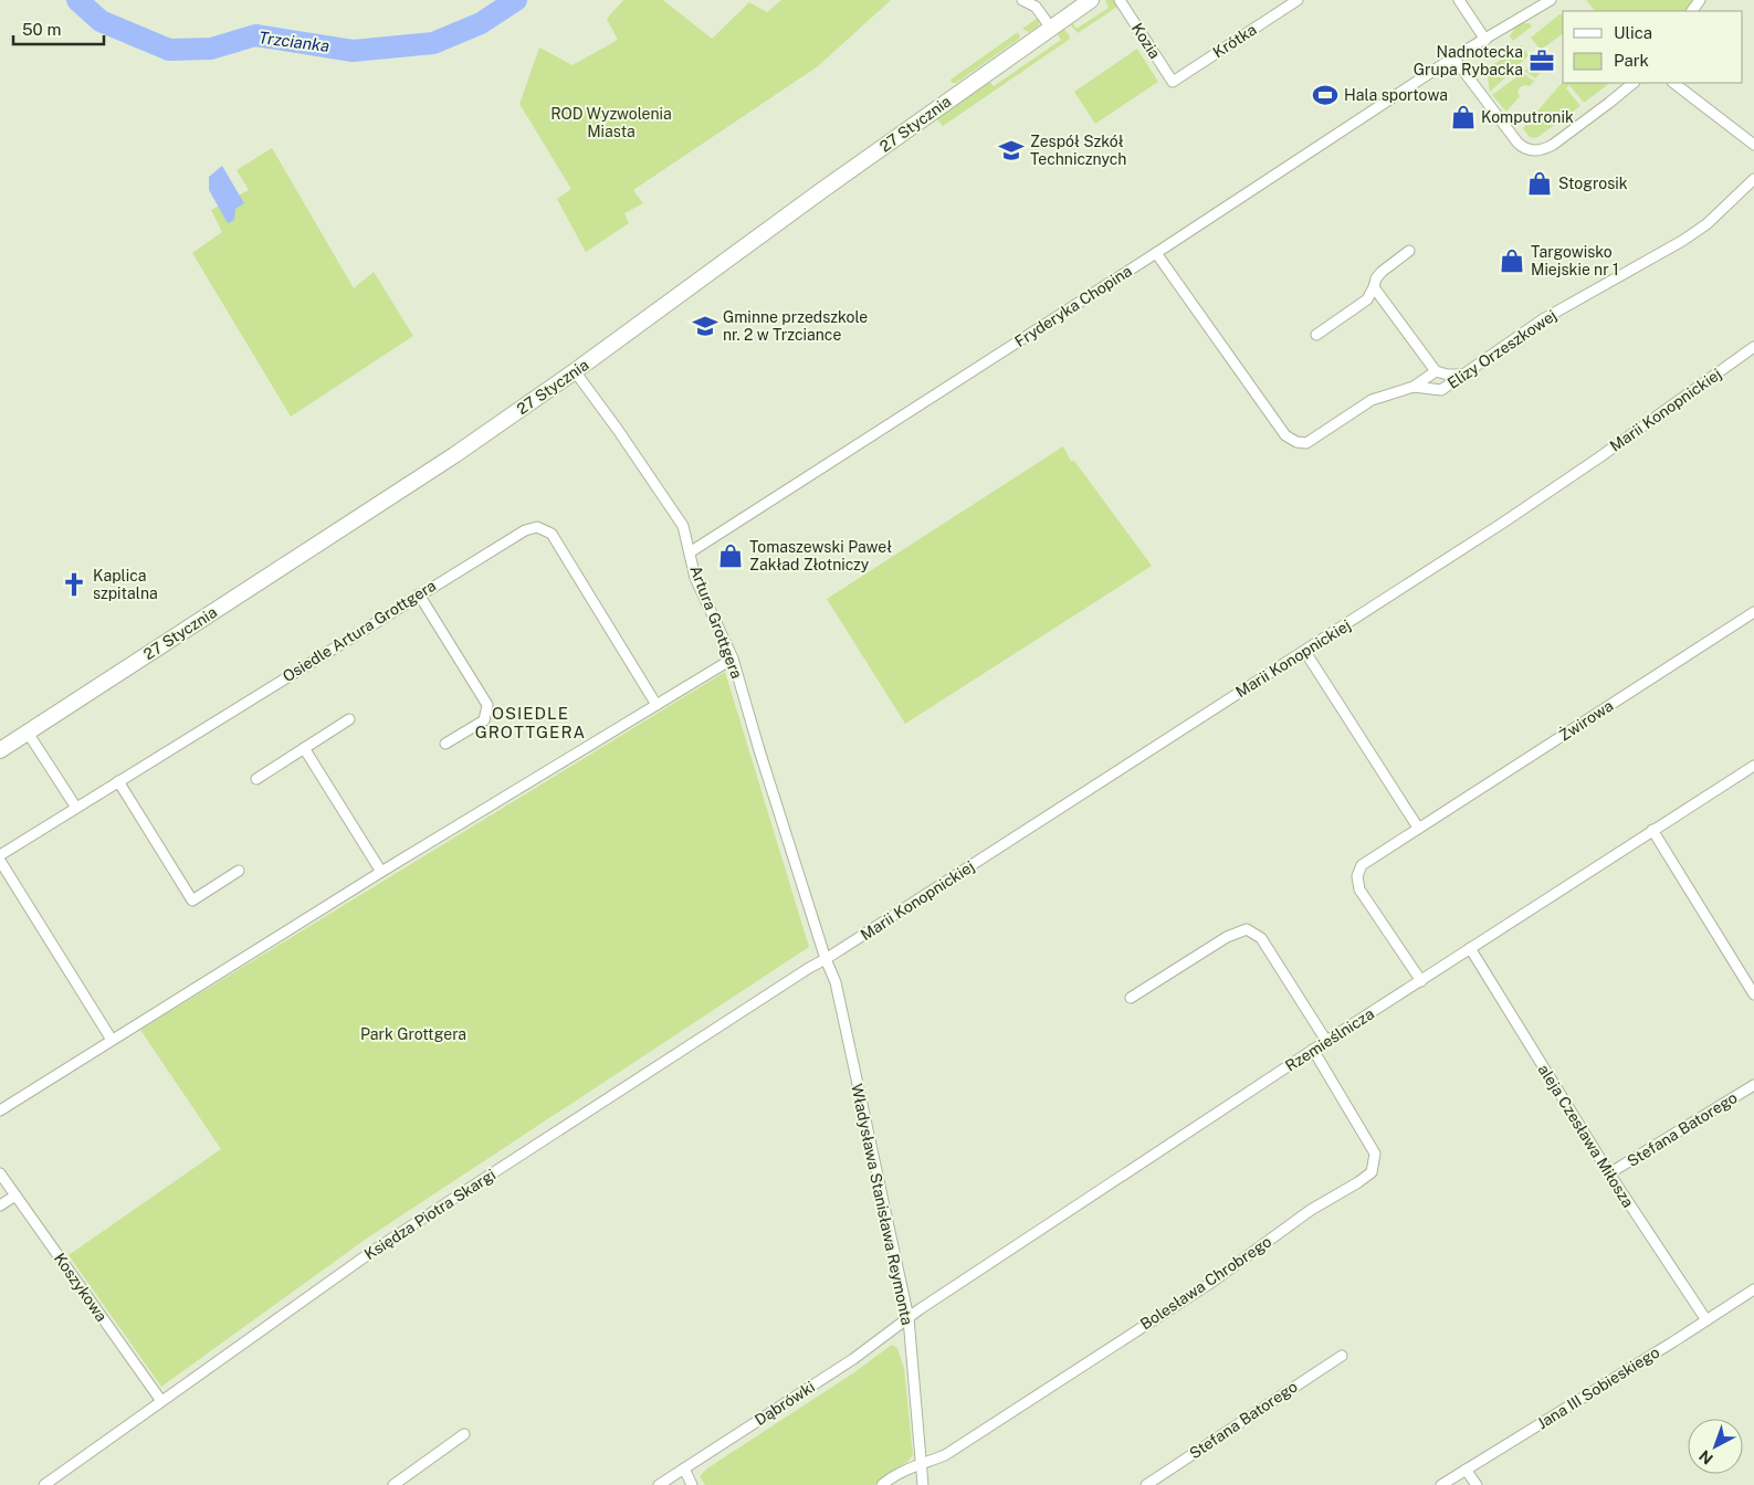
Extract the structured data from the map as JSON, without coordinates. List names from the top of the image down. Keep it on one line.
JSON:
{"streets":{"main road":["27 Stycznia"],"street":["Kozia","Krótka","Fryderyka Chopina","Elizy Orzeszkowej","Marii Konopnickiej","Artura Grottgera","Osiedle Artura Grottgera","Żwirowa","Rzemieślnicza","Stefana Batorego","aleja Czesława Miłosza","Władysława Stanisława Reymonta","Księdza Piotra Skargi","Bolesława Chrobrego","Koszykowa","Jana III Sobieskiego","Dąbrówki"]},"crossings":[["Kozia","Krótka"],["27 Stycznia","Artura Grottgera"],["Fryderyka Chopina","Elizy Orzeszkowej"],["Fryderyka Chopina","Artura Grottgera"],["Marii Konopnickiej","Artura Grottgera"],["Marii Konopnickiej","Władysława Stanisława Reymonta"],["Marii Konopnickiej","Księdza Piotra Skargi"],["Artura Grottgera","Władysława Stanisława Reymonta"],["Artura Grottgera","Księdza Piotra Skargi"],["Żwirowa","Rzemieślnicza"],["Rzemieślnicza","aleja Czesława Miłosza"],["Rzemieślnicza","Władysława Stanisława Reymonta"],["Rzemieślnicza","Bolesława Chrobrego"],["Rzemieślnicza","Dąbrówki"],["Stefana Batorego","aleja Czesława Miłosza"],["aleja Czesława Miłosza","Jana III Sobieskiego"],["Władysława Stanisława Reymonta","Księdza Piotra Skargi"],["Władysława Stanisława Reymonta","Bolesława Chrobrego"],["Władysława Stanisława Reymonta","Dąbrówki"],["Księdza Piotra Skargi","Koszykowa"]],"districts":["OSIEDLE GROTTGERA"],"water":["Trzcianka"],"parks":["ROD Wyzwolenia Miasta","Park Grottgera"],"places":{"office":["Nadnotecka Grupa Rybacka"],"sports":["Hala sportowa"],"shop":["Komputronik","Stogrosik","Targowisko Miejskie nr 1","Tomaszewski Paweł Zakład Złotniczy"],"school or university":["Zespół Szkół Technicznych","Gminne przedszkole nr. 2 w Trzciance"],"church":["Kaplica szpitalna"]},"legend":["Ulica","Park"],"scale_bar":"50 m","north":"bottom left"}
